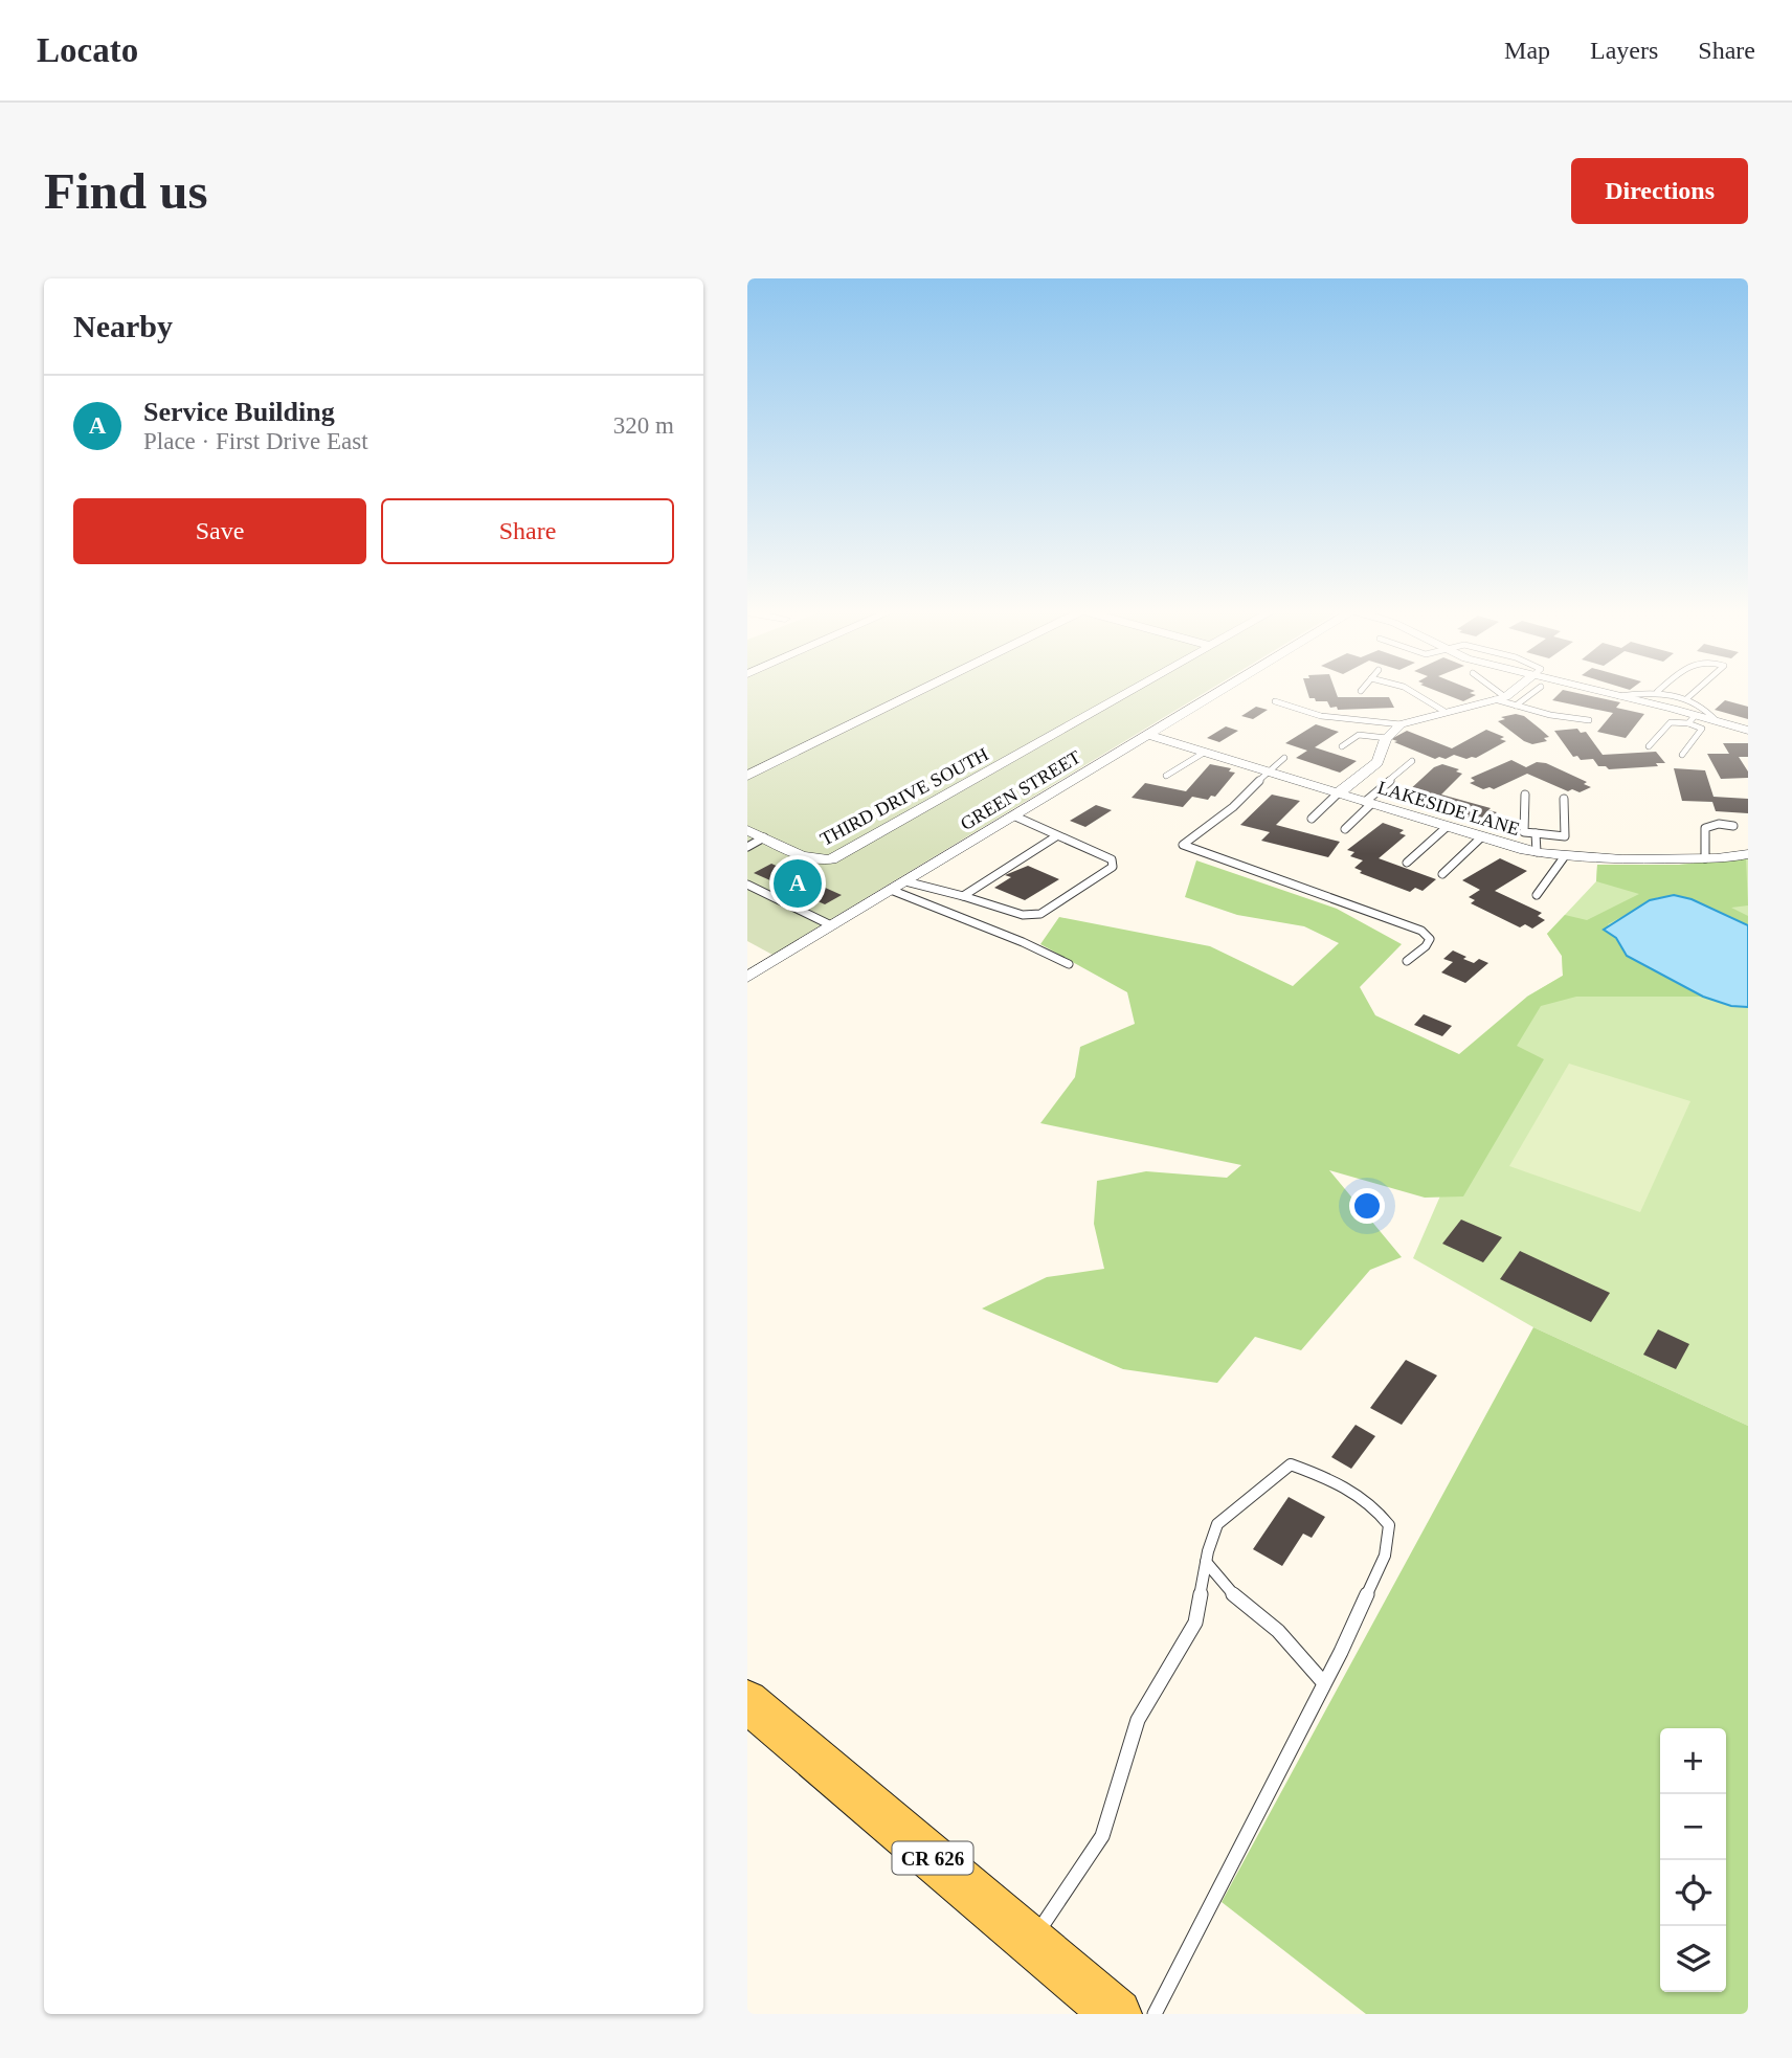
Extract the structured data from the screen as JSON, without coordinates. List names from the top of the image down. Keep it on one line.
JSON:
{"streets":{"main road":["CR 626"],"street":["GREEN STREET","THIRD DRIVE SOUTH","LAKESIDE LANE"]},"crossings":[["GREEN STREET","LAKESIDE LANE"]],"page":{"header":"Locato","nav":["Map","Layers","Share"],"buttons":["Directions",["Save","Share"]],"title":"Find us","heading":"Nearby","list":[{"mark":"A","name":"Service Building","note":"Place · First Drive East","value":"320 m"}],"pins":"A","map_buttons":["+","−"]}}
